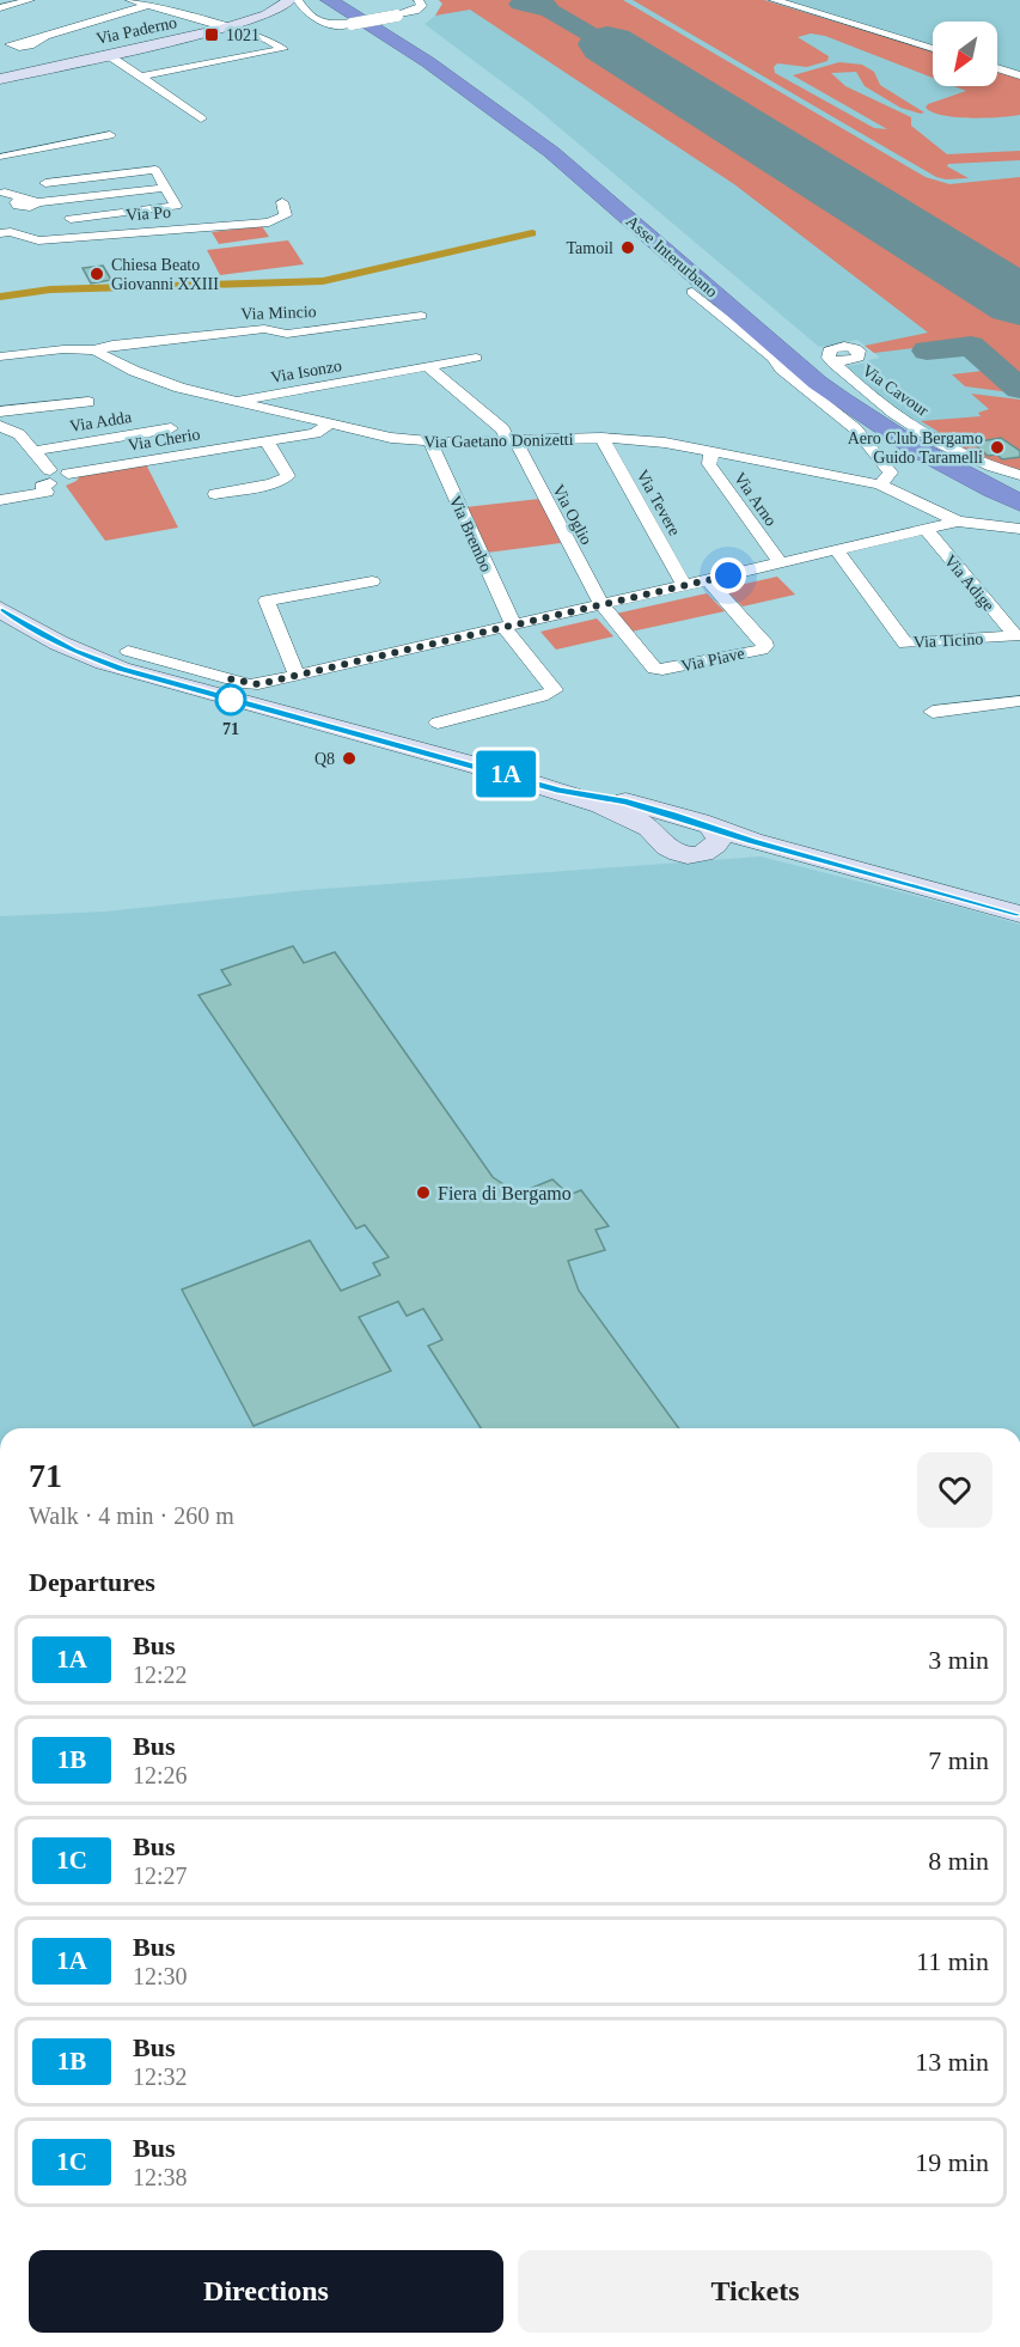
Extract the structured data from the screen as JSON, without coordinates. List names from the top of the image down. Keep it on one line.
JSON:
{"streets":{"highway":["Asse Interurbano"],"street":["Via Paderno","Via Po","Via Mincio","Via Isonzo","Via Cavour","Via Adda","Via Cherio","Via Gaetano Donizetti","Via Arno","Via Tevere","Via Oglio","Via Brembo","Via Adige","Via Ticino","Via Piave"]},"crossings":[["Asse Interurbano","Via Cavour"],["Via Mincio","Via Gaetano Donizetti"],["Via Isonzo","Via Gaetano Donizetti"],["Via Cherio","Via Gaetano Donizetti"],["Via Gaetano Donizetti","Via Arno"],["Via Gaetano Donizetti","Via Tevere"],["Via Gaetano Donizetti","Via Oglio"],["Via Gaetano Donizetti","Via Brembo"],["Via Oglio","Via Piave"],["Via Adige","Via Ticino"]],"places":{"transit":["1021"],"other":["Tamoil","Chiesa Beato Giovanni XXIII","Aero Club Bergamo Guido Taramelli","71","Q8","Fiera di Bergamo"]},"lines":["bus line 1A"],"north":"bottom left","page":{"on_map":"1A","heading":[["71","Walk · 4 min · 260 m"],"Departures"],"list":[{"mark":"1A","name":"Bus","note":"12:22","value":"3 min"},{"mark":"1B","name":"Bus","note":"12:26","value":"7 min"},{"mark":"1C","name":"Bus","note":"12:27","value":"8 min"},{"mark":"1A","name":"Bus","note":"12:30","value":"11 min"},{"mark":"1B","name":"Bus","note":"12:32","value":"13 min"},{"mark":"1C","name":"Bus","note":"12:38","value":"19 min"}],"buttons":["Directions","Tickets"]}}
